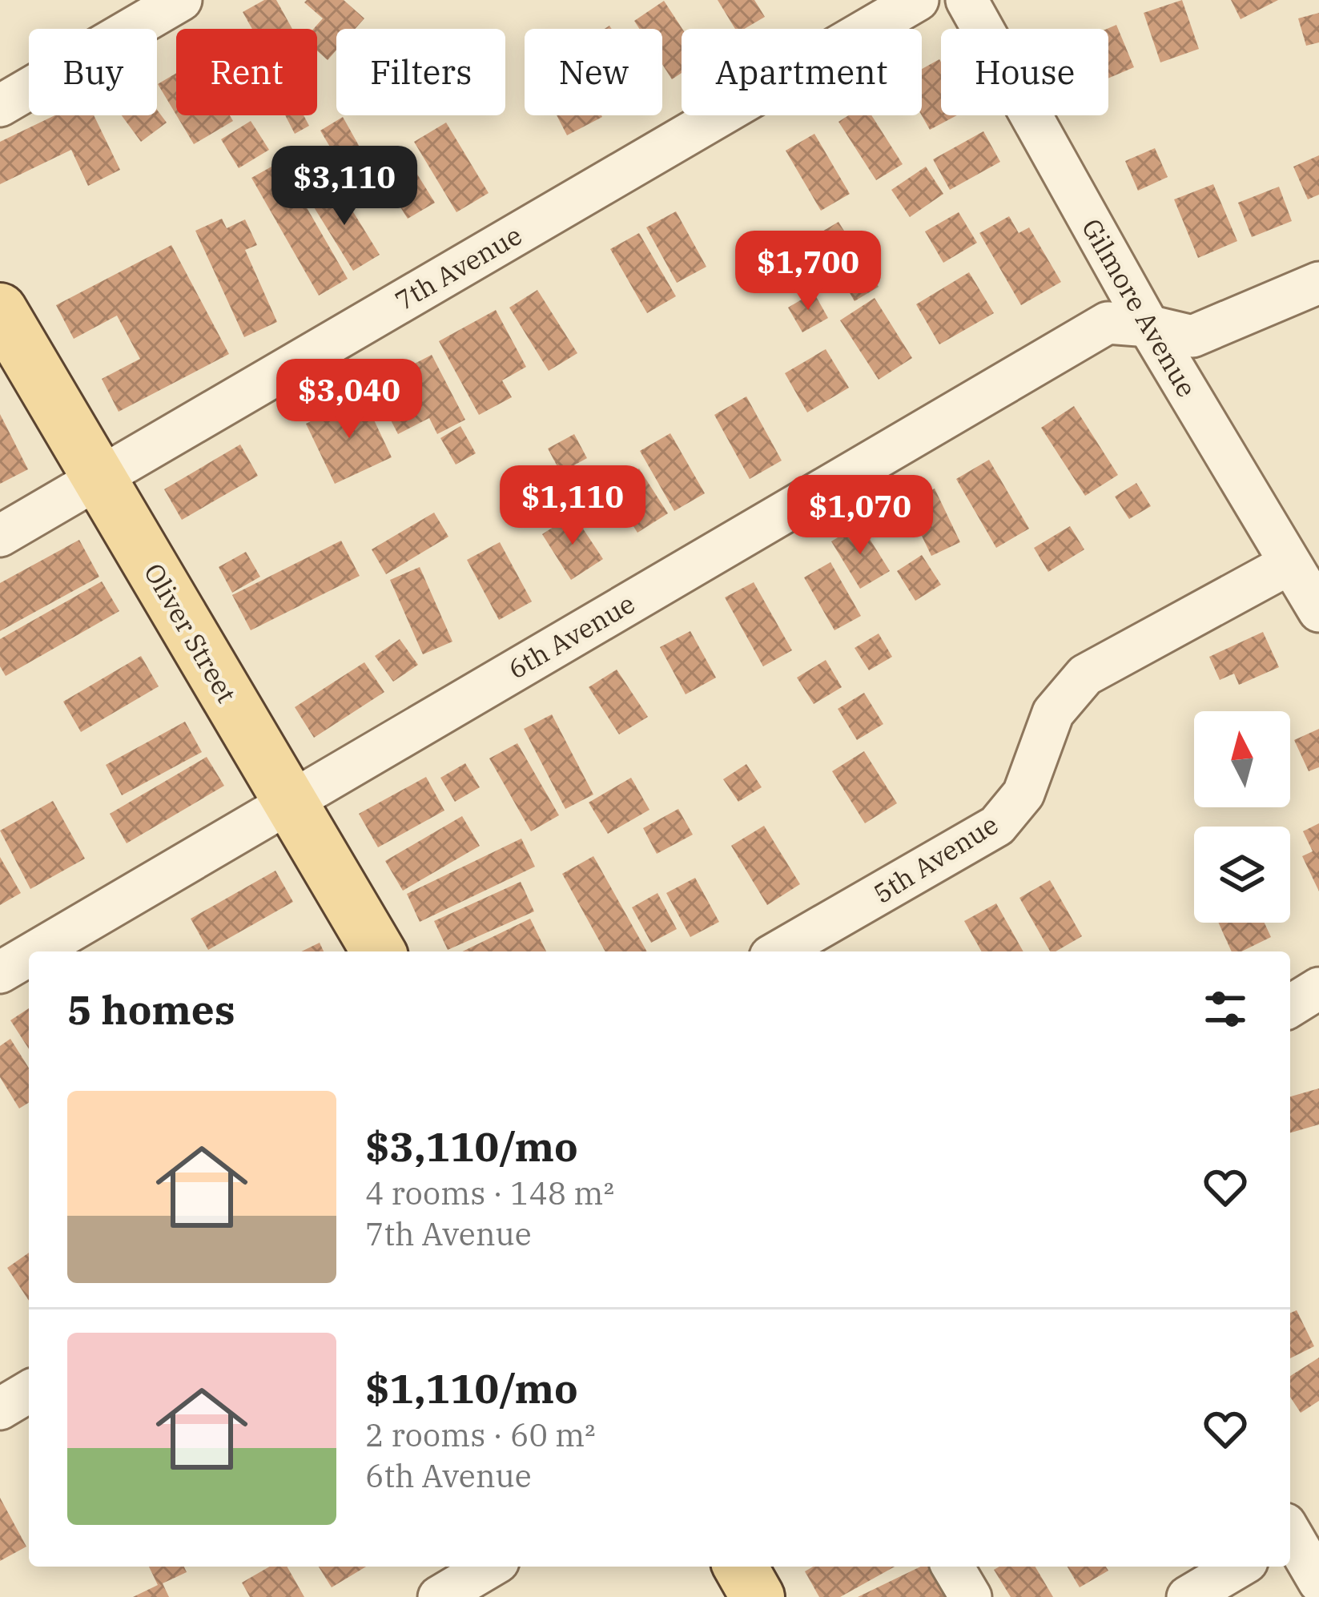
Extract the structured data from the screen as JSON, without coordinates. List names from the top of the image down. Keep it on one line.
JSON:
{"streets":{"main road":["Oliver Street"],"street":["7th Avenue","Gilmore Avenue","6th Avenue","5th Avenue"]},"crossings":[["7th Avenue","Oliver Street"],["Gilmore Avenue","6th Avenue"],["Gilmore Avenue","5th Avenue"],["Oliver Street","6th Avenue"]],"north":"top","page":{"chip":["Buy","Rent","Filters","New","Apartment","House"],"price":["$3,110","$1,700","$3,040","$1,110","$1,070"],"heading":"5 homes","list":[{"name":"$3,110/mo","note":"4 rooms · 148 m² · 7th Avenue"},{"name":"$1,110/mo","note":"2 rooms · 60 m² · 6th Avenue"}]}}
